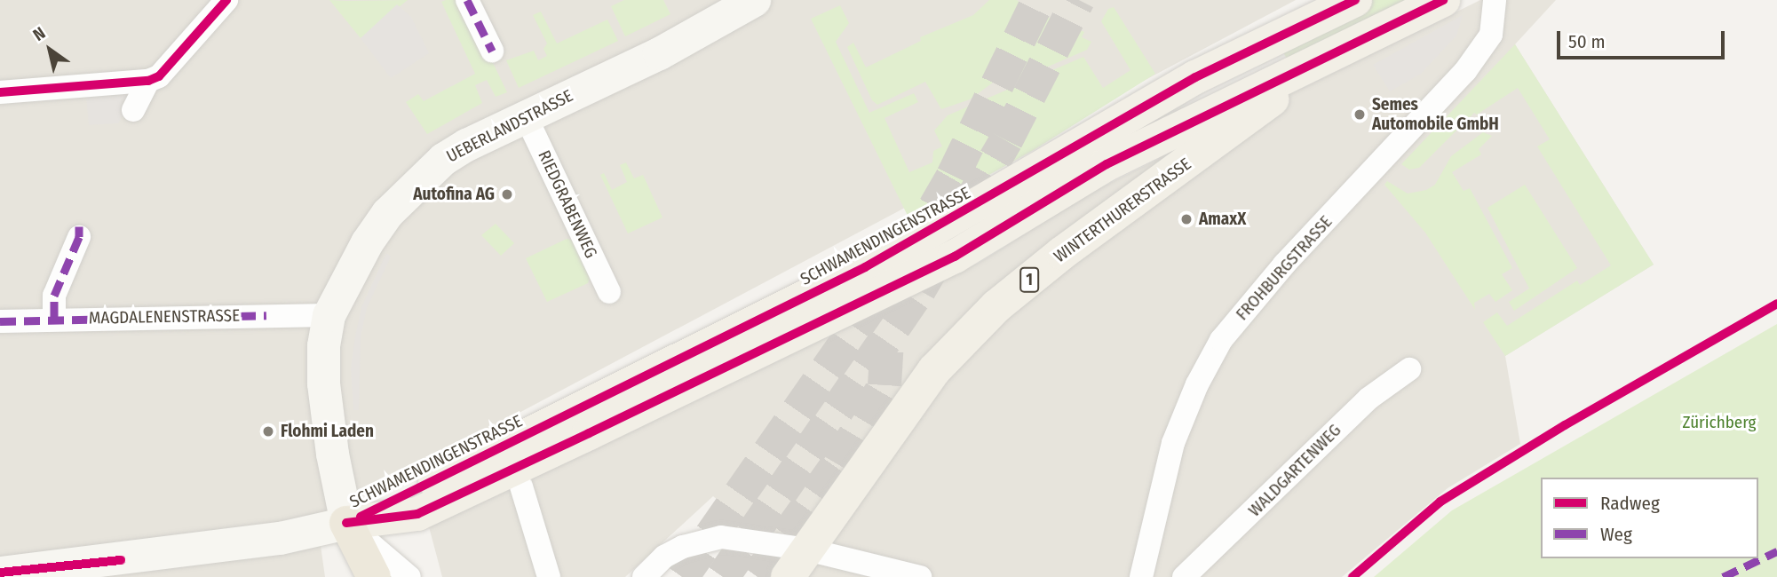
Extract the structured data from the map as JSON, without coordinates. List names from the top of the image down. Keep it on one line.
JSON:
{"streets":{"main road":["UEBERLANDSTRASSE","WINTERTHURERSTRASSE","SCHWAMENDINGENSTRASSE","1"],"street":["RIEDGRABENWEG","FROHBURGSTRASSE","MAGDALENENSTRASSE","WALDGARTENWEG"]},"crossings":[["UEBERLANDSTRASSE","RIEDGRABENWEG"],["UEBERLANDSTRASSE","SCHWAMENDINGENSTRASSE"],["UEBERLANDSTRASSE","MAGDALENENSTRASSE"],["WINTERTHURERSTRASSE","SCHWAMENDINGENSTRASSE"]],"parks":["Zürichberg"],"places":["Semes Automobile GmbH","Autofina AG","AmaxX","Flohmi Laden"],"legend":["Radweg","Weg"],"scale_bar":"50 m","north":"top left"}
